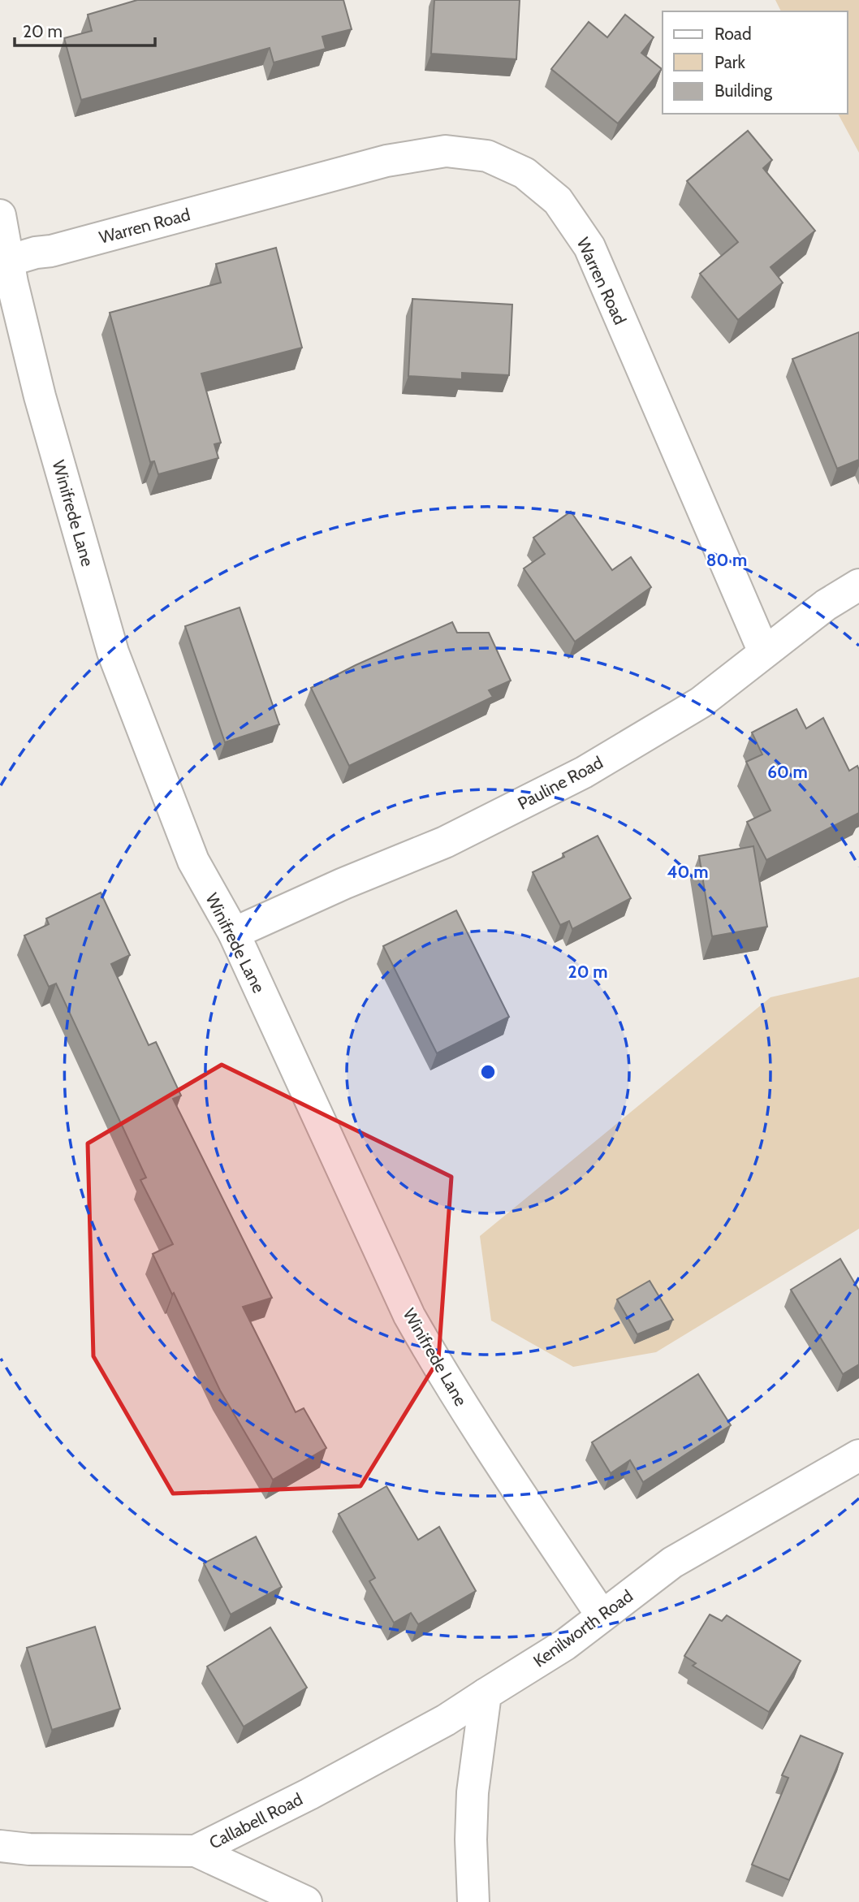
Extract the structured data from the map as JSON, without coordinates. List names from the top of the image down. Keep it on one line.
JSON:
{"streets":{"street":["Warren Road","Winifrede Lane","Pauline Road","Kenilworth Road","Callabell Road"]},"crossings":[["Warren Road","Winifrede Lane"],["Warren Road","Pauline Road"],["Winifrede Lane","Pauline Road"],["Winifrede Lane","Kenilworth Road"],["Kenilworth Road","Callabell Road"]],"legend":["Road","Park","Building"],"scale_bar":"20 m","rings":["80 m","60 m","40 m","20 m"]}
